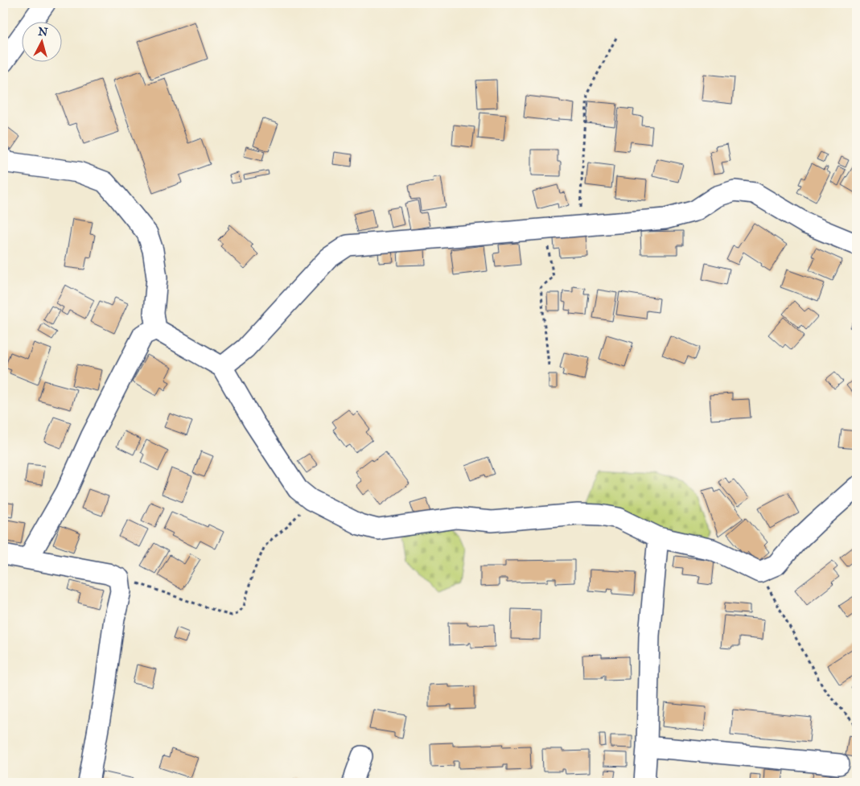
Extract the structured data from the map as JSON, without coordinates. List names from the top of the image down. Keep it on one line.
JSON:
{"north":"top"}
